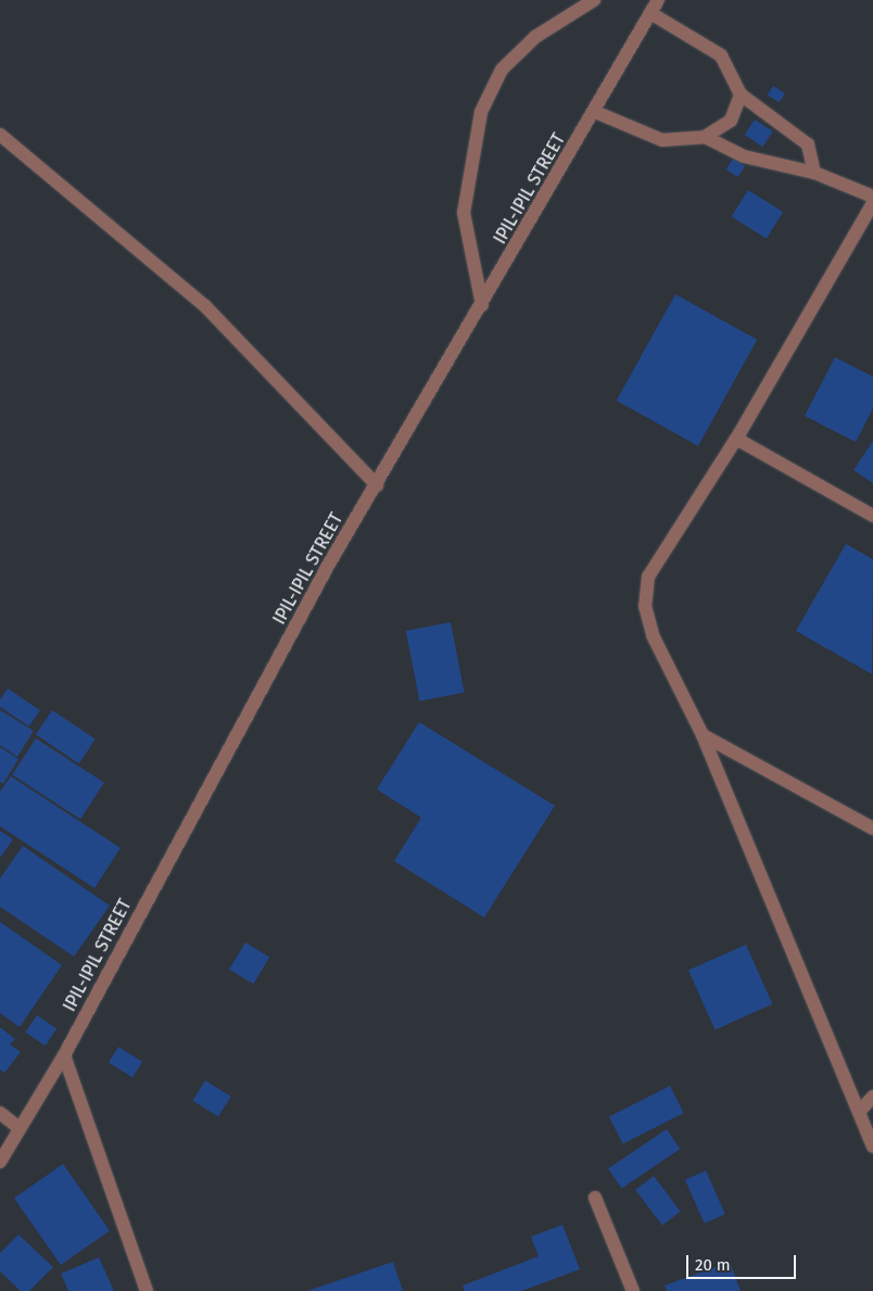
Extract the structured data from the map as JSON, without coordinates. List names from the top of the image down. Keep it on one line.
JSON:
{"streets":{"street":["IPIL-IPIL STREET"]},"scale_bar":"20 m"}
